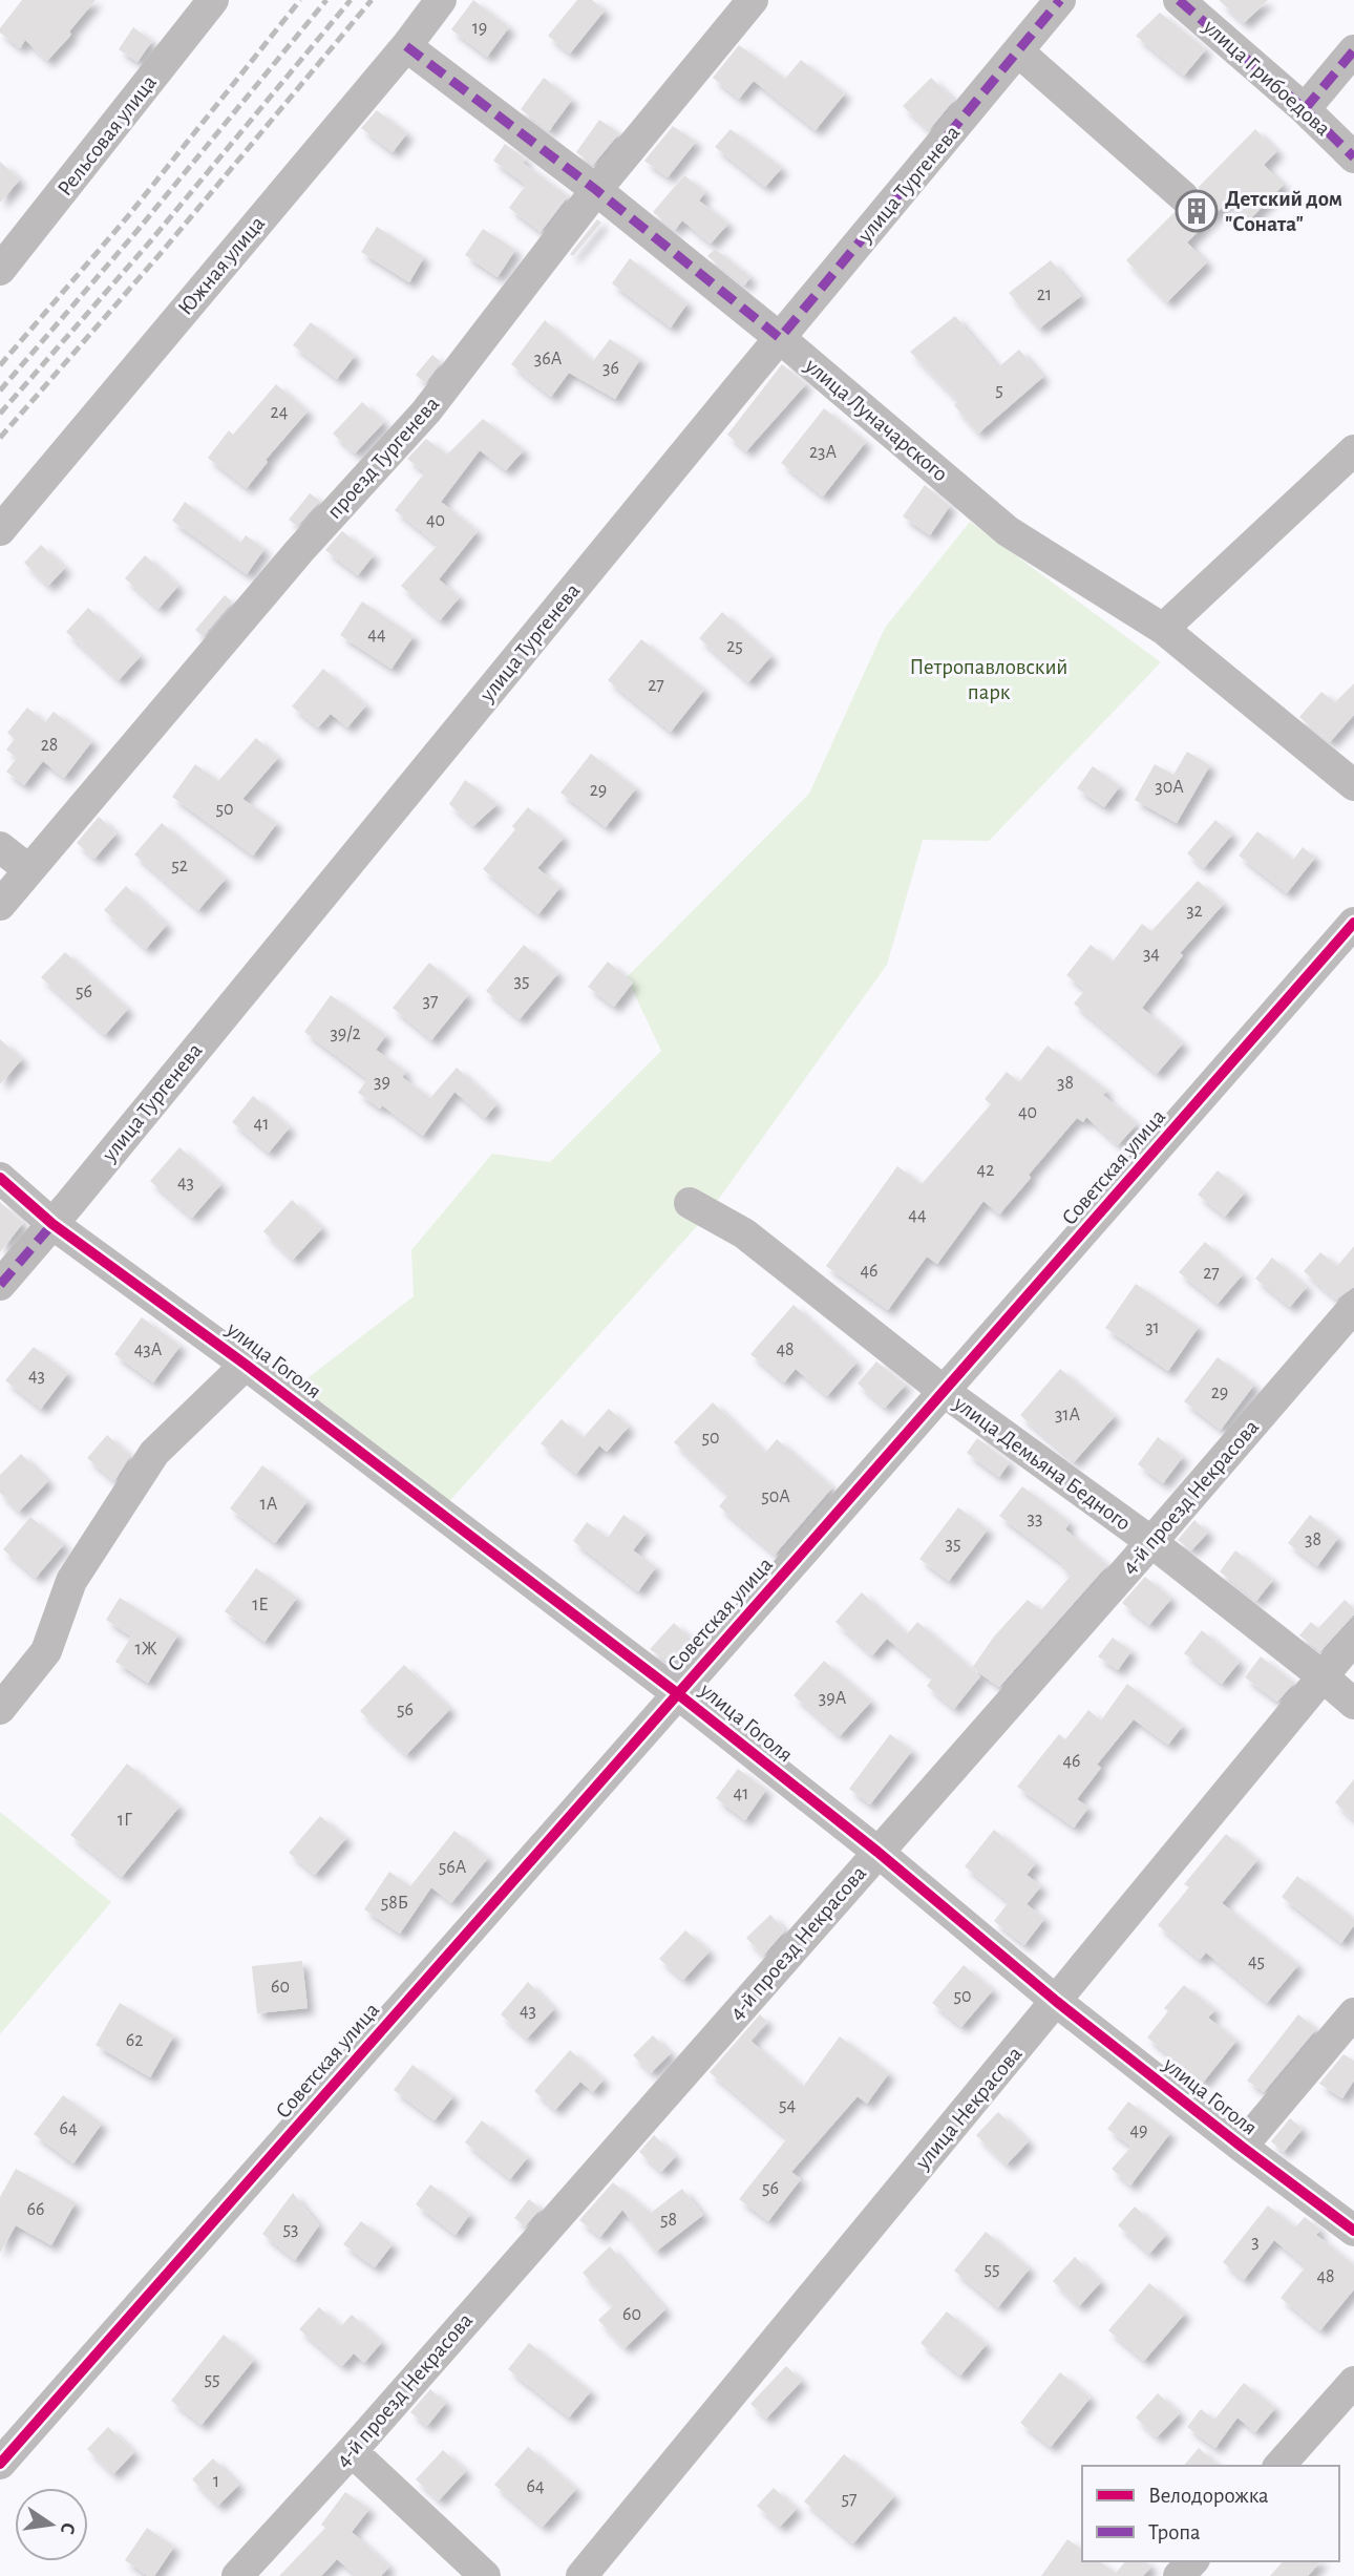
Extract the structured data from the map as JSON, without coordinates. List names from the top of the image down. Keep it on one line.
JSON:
{"streets":{"street":["улица Грибоедова","Рельсовая улица","улица Тургенева","Южная улица","улица Луначарского","проезд Тургенева","Советская улица","улица Гоголя","улица Демьяна Бедного","4-й проезд Некрасова","улица Некрасова"]},"crossings":[["улица Тургенева","улица Луначарского"],["улица Тургенева","улица Гоголя"],["Южная улица","улица Луначарского"],["улица Луначарского","проезд Тургенева"],["Советская улица","улица Гоголя"],["Советская улица","улица Демьяна Бедного"],["улица Гоголя","4-й проезд Некрасова"],["улица Гоголя","улица Некрасова"],["улица Демьяна Бедного","4-й проезд Некрасова"],["улица Демьяна Бедного","улица Некрасова"]],"parks":["Петропавловский парк"],"places":{"building":["Детский дом \"Соната\""]},"house_numbers":["19","21","36А","36","5","24","23А","40","44","25","27","28","30А","29","50","52","32","34","35","56","37","39/2","39","38","40","41","42","43","44","46","27","31","43А","48","43","29","31А","50","50А","1А","33","38","35","1Е","1Ж","39А","56","46","41","1Г","56А","58Б","45","60","50","43","62","54","64","49","56","66","58","53","3","55","48","60","55","1","64","57"],"legend":["Велодорожка","Тропа"],"north":"right"}
